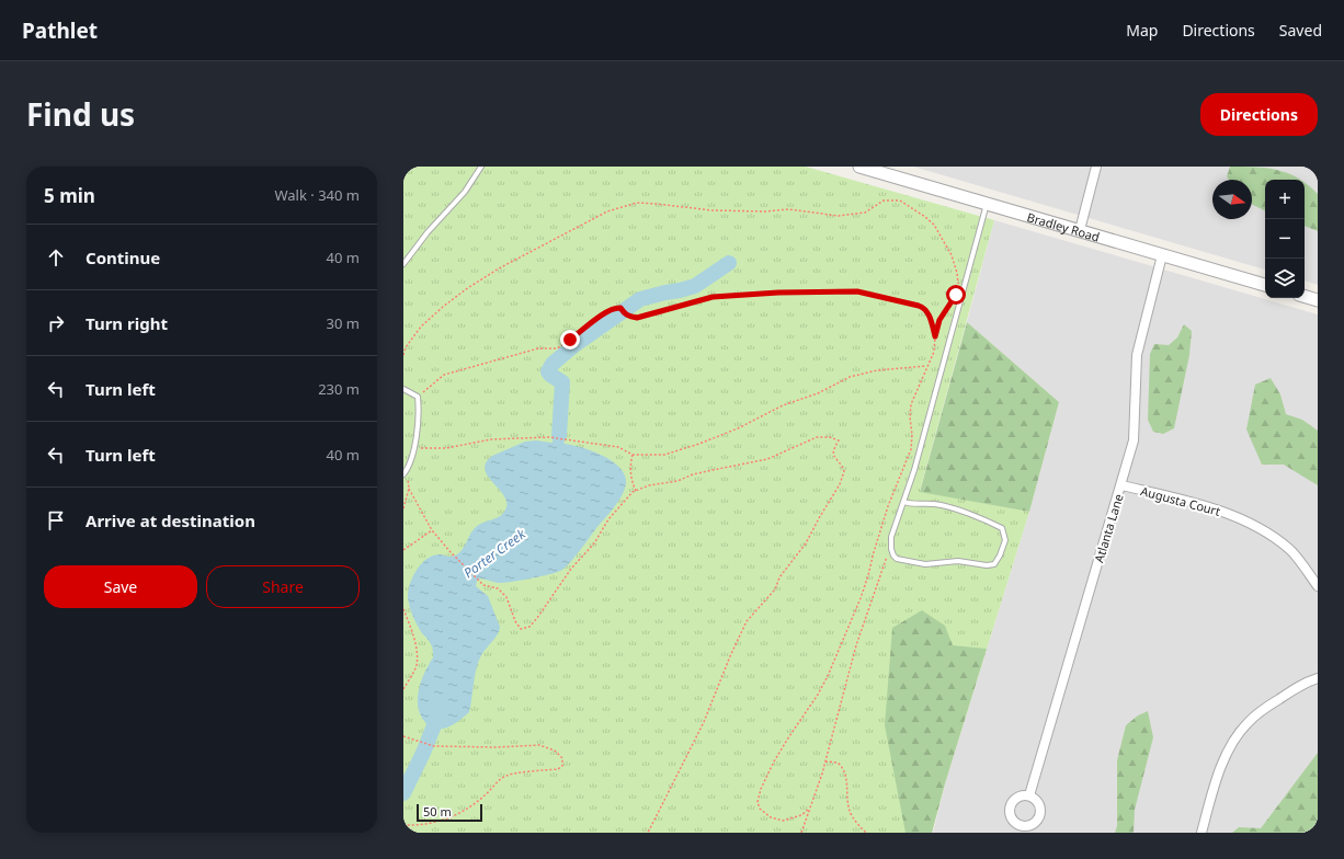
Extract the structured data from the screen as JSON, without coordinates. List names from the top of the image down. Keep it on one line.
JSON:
{"streets":{"street":["Bradley Road","Augusta Court","Atlanta Lane"]},"crossings":[["Bradley Road","Atlanta Lane"],["Augusta Court","Atlanta Lane"]],"water":["Porter Creek"],"scale_bar":"50 m","north":"right","page":{"header":"Pathlet","nav":["Map","Directions","Saved"],"title":"Find us","buttons":["Directions",["Save","Share"]],"heading":["5 min","Walk · 340 m"],"map_buttons":["+","−"],"list":[["Continue","40 m"],["Turn right","30 m"],["Turn left","230 m"],["Turn left","40 m"],"Arrive at destination"],"scale":"50 m"}}
